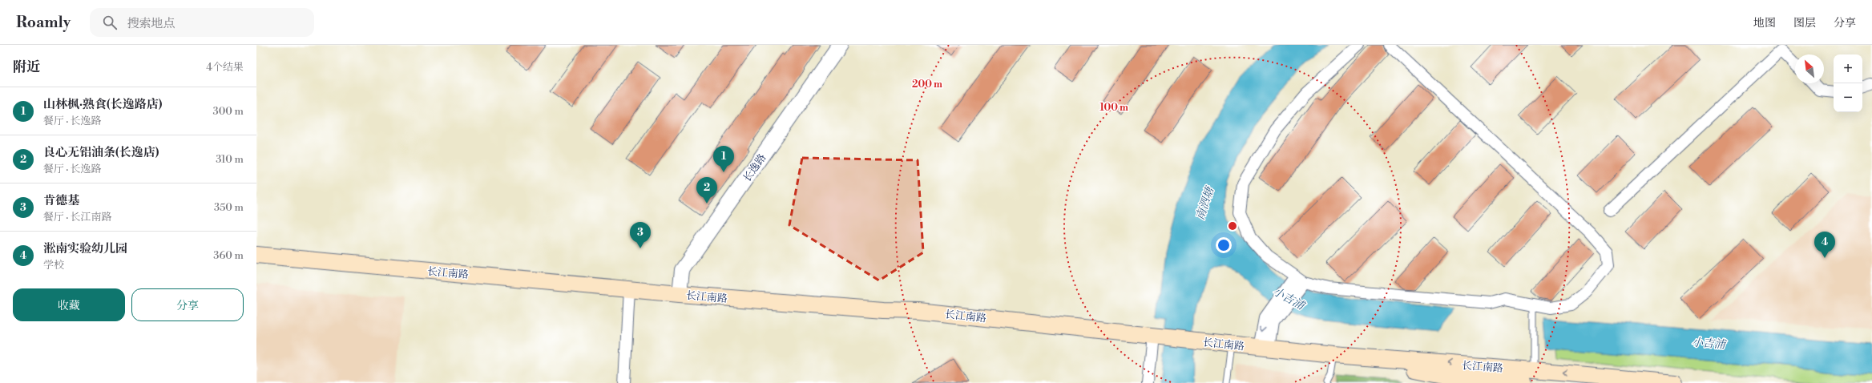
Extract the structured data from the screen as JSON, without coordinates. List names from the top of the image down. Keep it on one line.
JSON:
{"streets":{"main road":["长江南路"],"street":["长逸路"]},"crossings":[["长逸路","长江南路"]],"water":["南泗塘","小吉浦"],"north":"top left","page":{"header":"Roamly","search":"搜索地点","nav":["地图","图层","分享"],"heading":["附近","4个结果"],"map_buttons":["+","−"],"list":[{"mark":"1","name":"山林枫·熟食(长逸路店)","note":"餐厅 · 长逸路","value":"300 m"},{"mark":"2","name":"良心无铝油条(长逸店)","note":"餐厅 · 长逸路","value":"310 m"},{"mark":"3","name":"肯德基","note":"餐厅 · 长江南路","value":"350 m"},{"mark":"4","name":"淞南实验幼儿园","note":"学校","value":"360 m"}],"pins":["1","2","3","4"],"buttons":["收藏","分享"]},"rings":["200 m","100 m"]}
